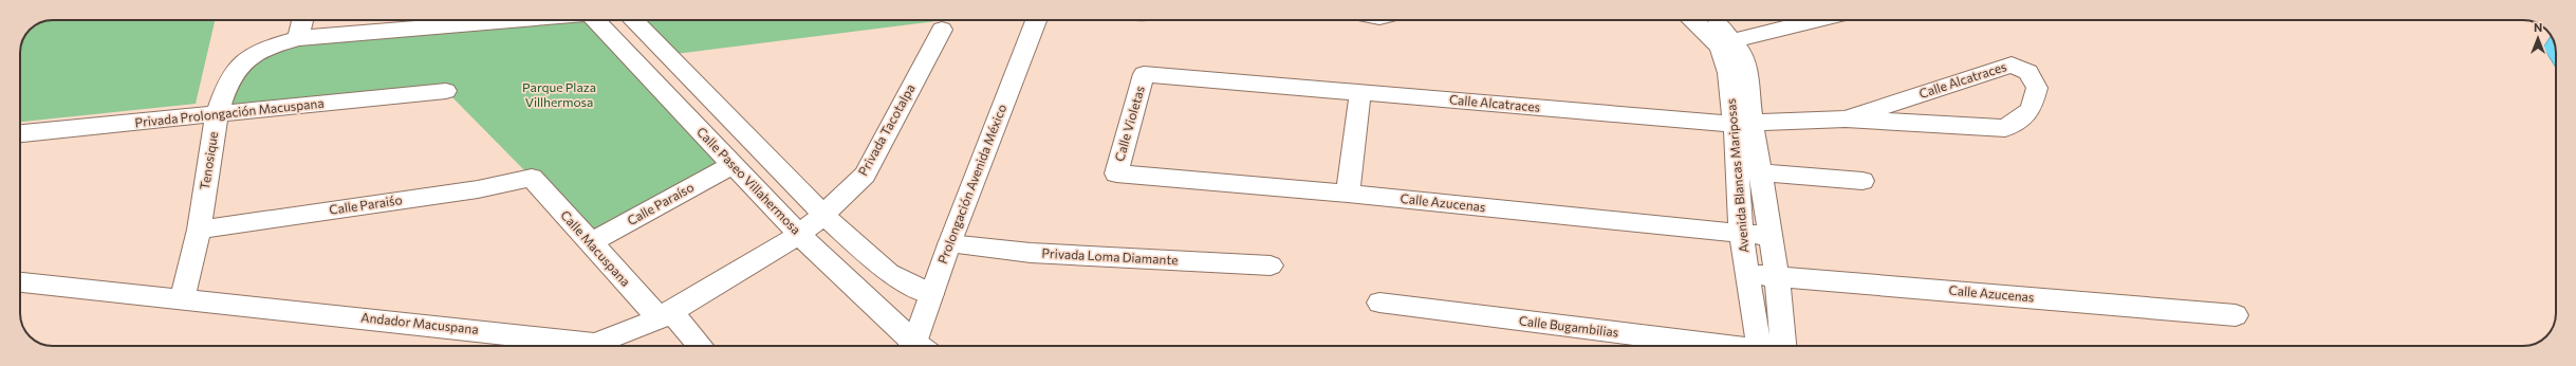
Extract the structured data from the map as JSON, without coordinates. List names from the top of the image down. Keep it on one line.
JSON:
{"streets":{"street":["Calle Alcatraces","Privada Prolongación Macuspana","Calle Violetas","Privada Tacotalpa","Tenosique","Avenida Blancas Mariposas","Calle Paseo Villahermosa","Prolongación Avenida México","Calle Azucenas","Calle Paraíso","Calle Paraiśo","Calle Macuspana","Privada Loma Diamante","Andador Macuspana","Calle Bugambilias"]},"crossings":[["Calle Alcatraces","Calle Violetas"],["Calle Alcatraces","Avenida Blancas Mariposas"],["Privada Prolongación Macuspana","Tenosique"],["Calle Violetas","Calle Azucenas"],["Privada Tacotalpa","Calle Paseo Villahermosa"],["Privada Tacotalpa","Andador Macuspana"],["Tenosique","Calle Paraiśo"],["Tenosique","Andador Macuspana"],["Avenida Blancas Mariposas","Calle Azucenas"],["Calle Paseo Villahermosa","Calle Paraíso"],["Calle Paseo Villahermosa","Andador Macuspana"],["Prolongación Avenida México","Privada Loma Diamante"],["Calle Paraíso","Calle Macuspana"],["Calle Paraiśo","Calle Macuspana"],["Calle Macuspana","Andador Macuspana"]],"parks":["Parque Plaza Villhermosa"],"north":"top"}
